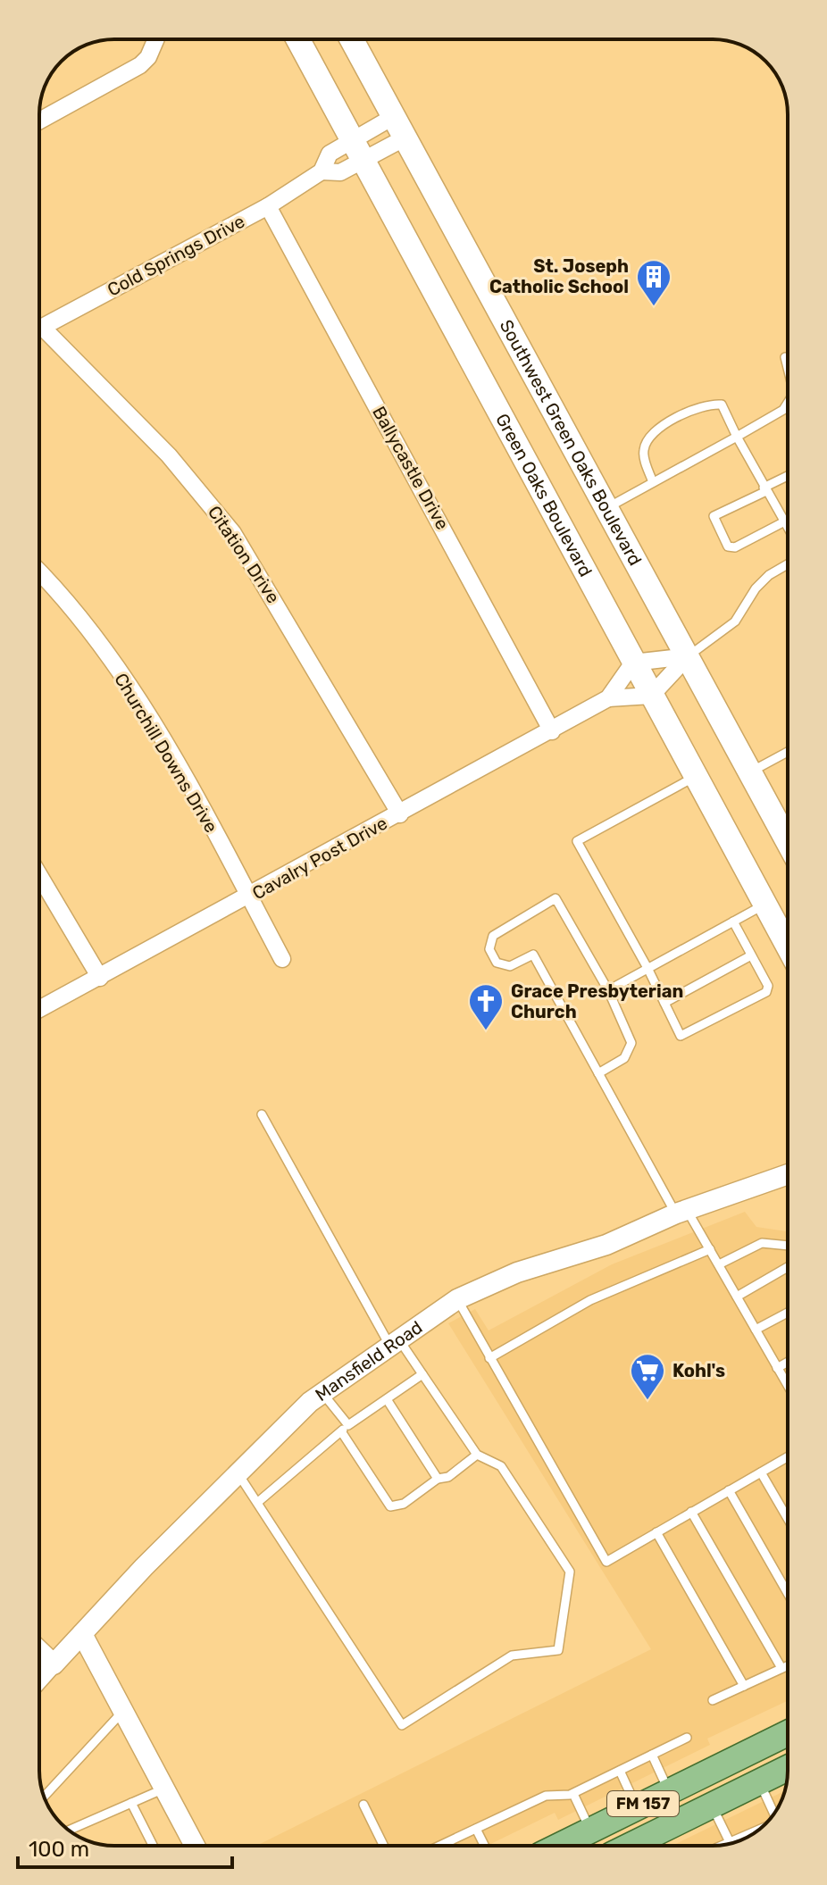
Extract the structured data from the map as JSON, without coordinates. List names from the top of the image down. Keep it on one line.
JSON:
{"streets":{"main road":["Southwest Green Oaks Boulevard","Green Oaks Boulevard","FM 157"],"street":["Cold Springs Drive","Ballycastle Drive","Citation Drive","Churchill Downs Drive","Cavalry Post Drive","Mansfield Road"]},"crossings":[["Cold Springs Drive","Southwest Green Oaks Boulevard"],["Cold Springs Drive","Ballycastle Drive"],["Cold Springs Drive","Green Oaks Boulevard"],["Ballycastle Drive","Cavalry Post Drive"],["Green Oaks Boulevard","Cavalry Post Drive"],["Citation Drive","Cavalry Post Drive"],["Churchill Downs Drive","Cavalry Post Drive"]],"places":{"building":["St. Joseph Catholic School"],"church":["Grace Presbyterian Church"],"supermarket":["Kohl's"]},"scale_bar":"100 m"}
